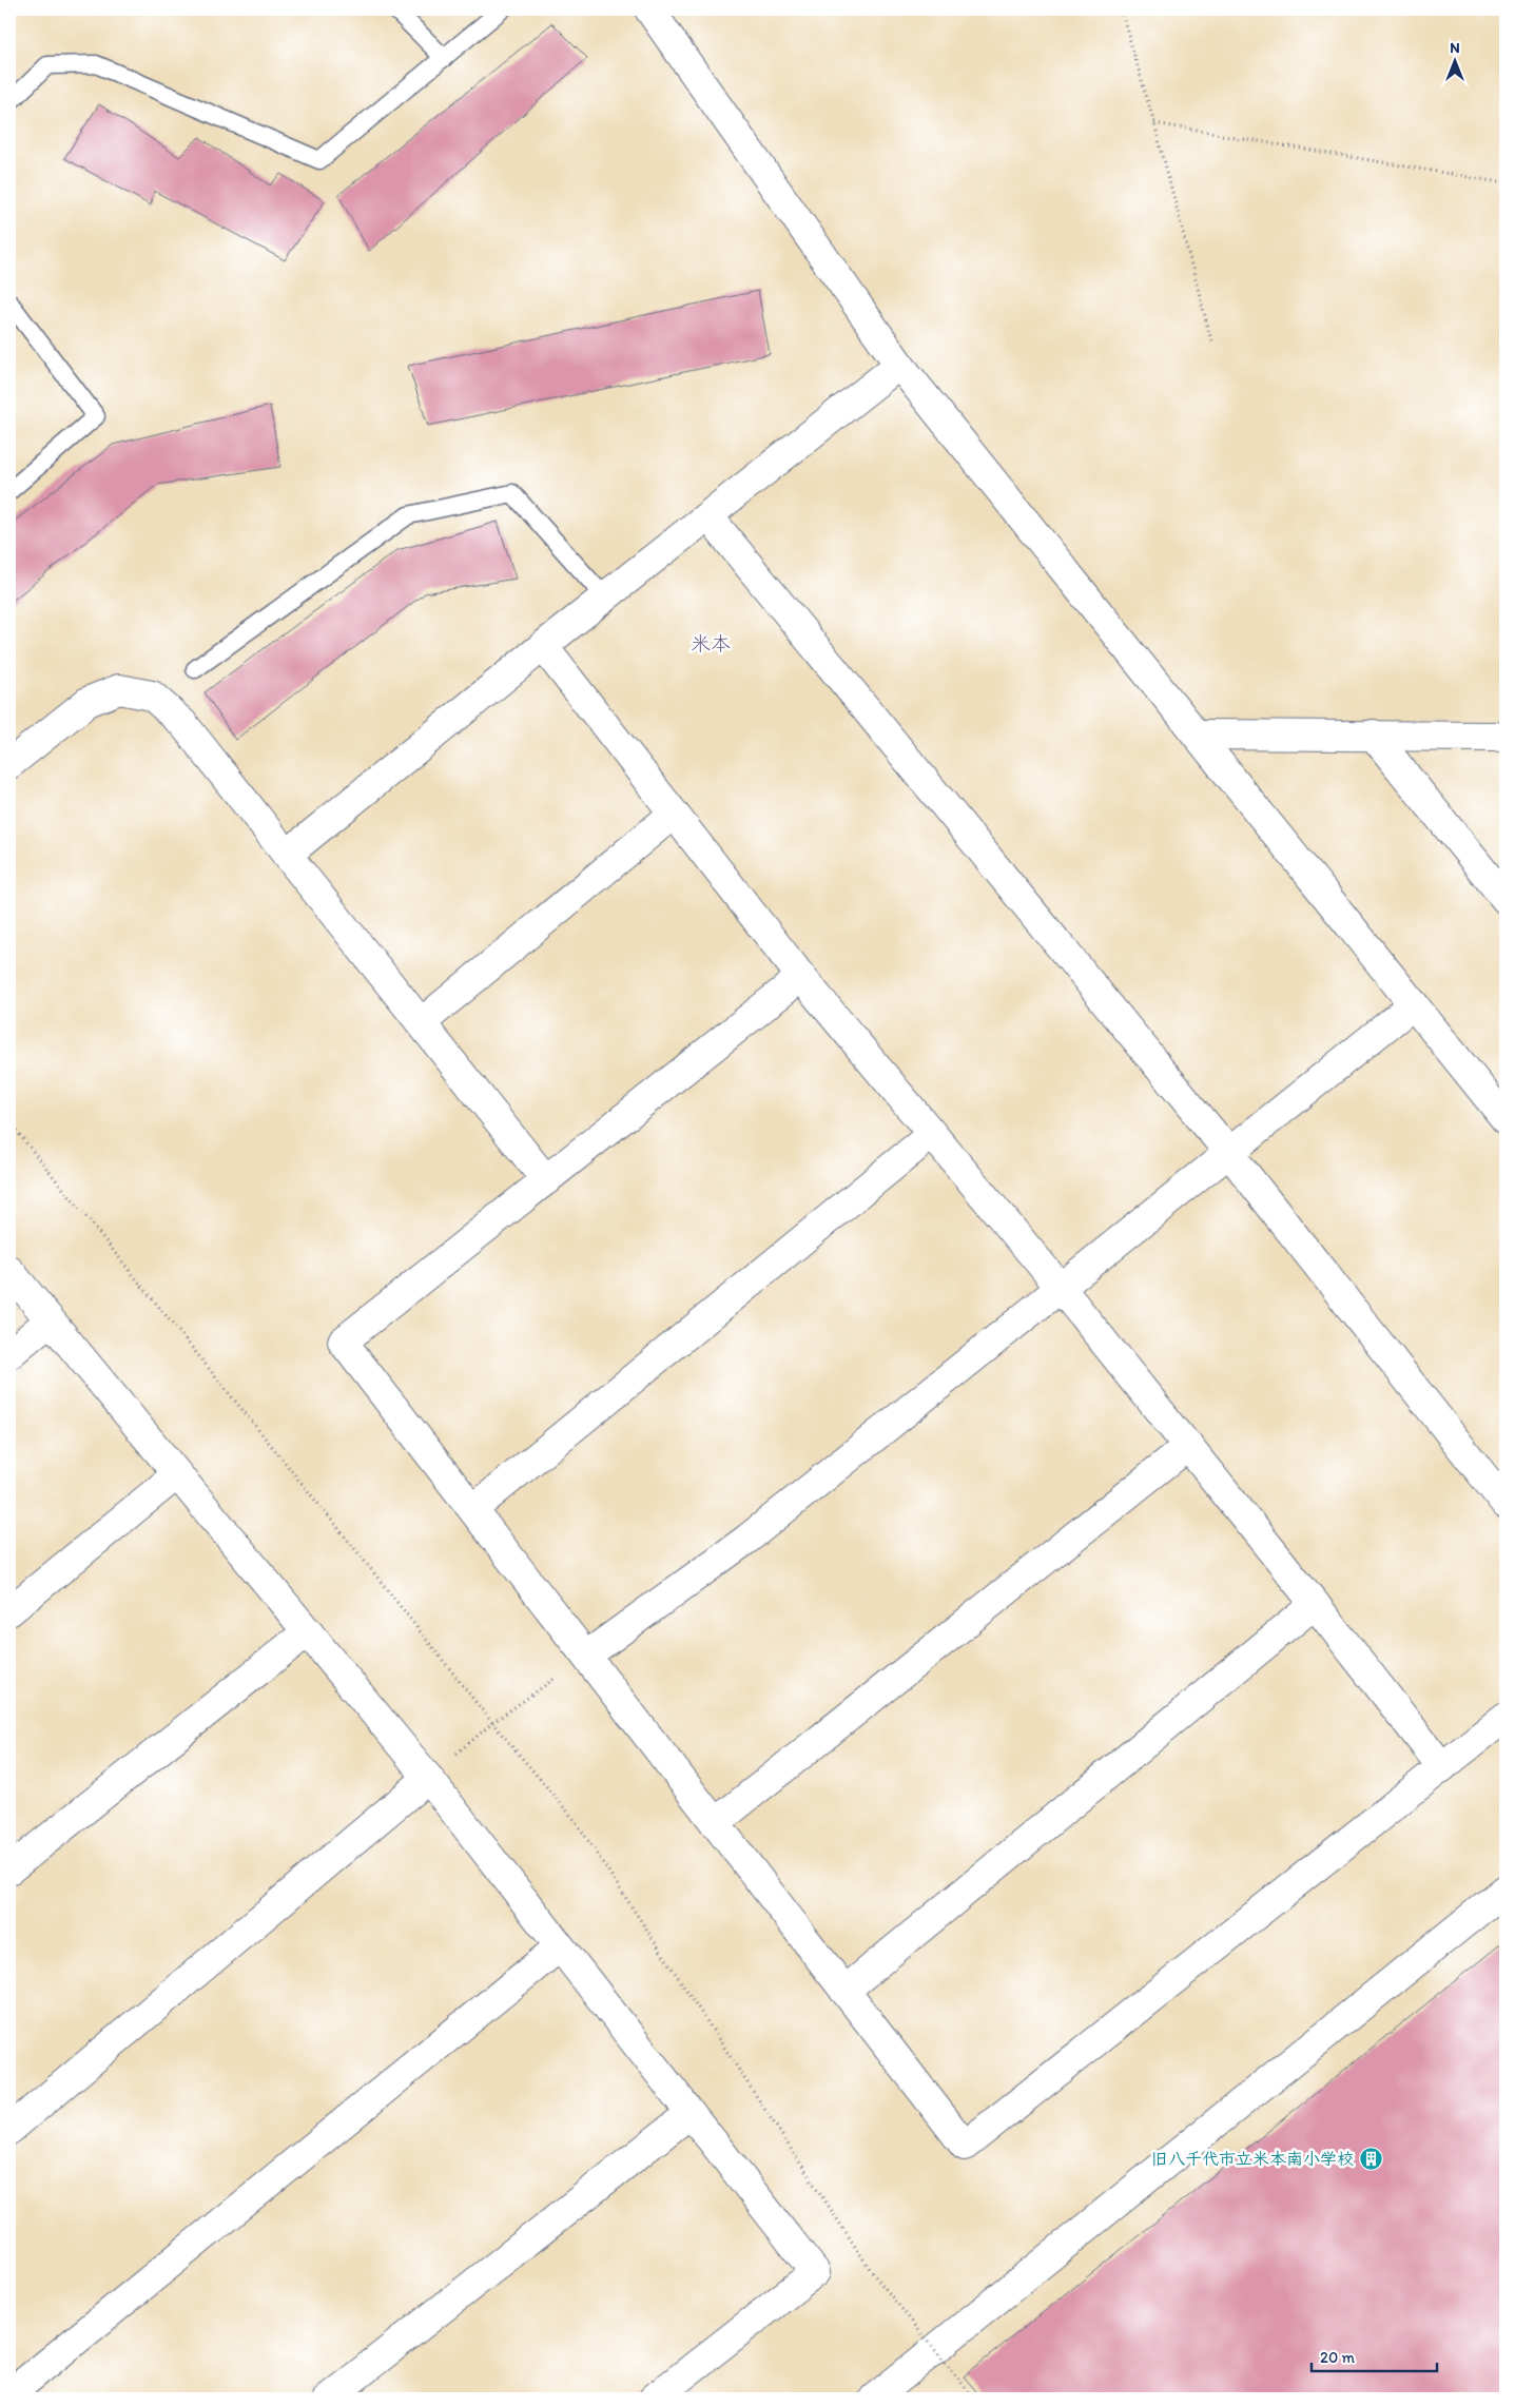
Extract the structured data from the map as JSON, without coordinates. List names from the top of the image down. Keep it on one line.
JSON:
{"districts":["米本"],"places":{"building":["旧八千代市立米本南小学校"]},"scale_bar":"20 m","north":"top"}
